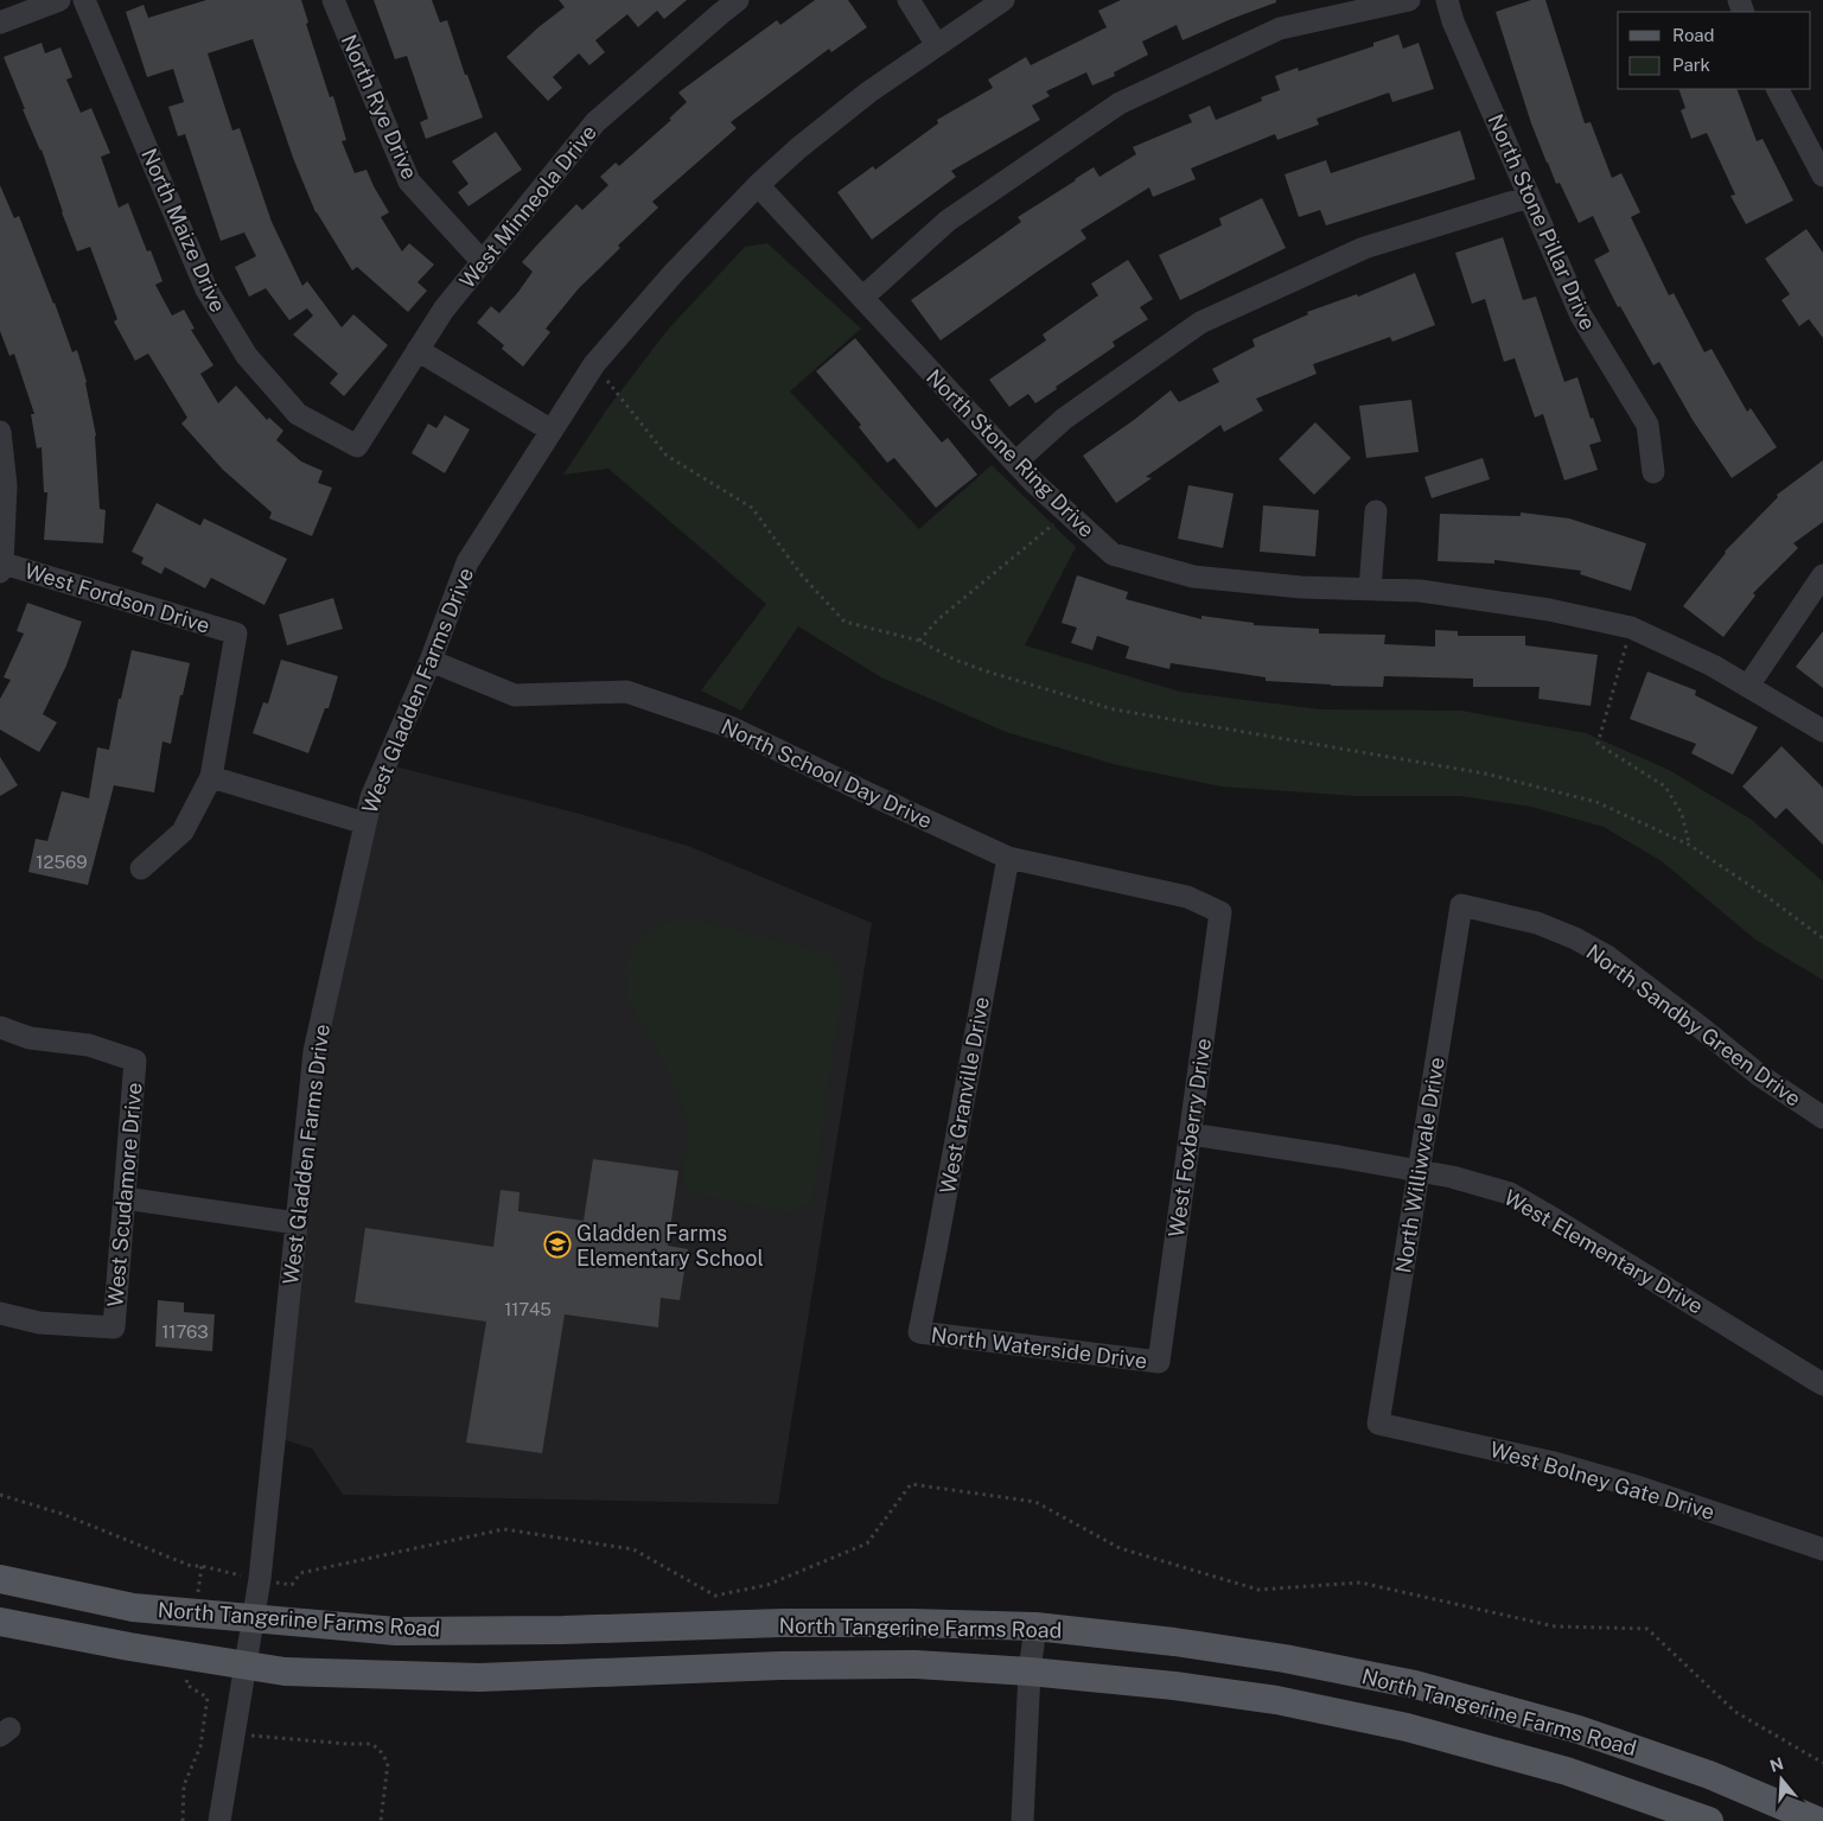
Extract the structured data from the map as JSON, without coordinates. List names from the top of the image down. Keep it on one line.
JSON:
{"streets":{"main road":["North Tangerine Farms Road"],"street":["North Rye Drive","West Minneola Drive","North Stone Pillar Drive","North Maize Drive","North Stone Ring Drive","West Fordson Drive","West Gladden Farms Drive","North School Day Drive","North Sandby Green Drive","West Granville Drive","West Foxberry Drive","North Williwvale Drive","West Scudamore Drive","West Elementary Drive","North Waterside Drive","West Bolney Gate Drive"]},"crossings":[["North Rye Drive","West Minneola Drive"],["West Minneola Drive","North Maize Drive"],["North Stone Ring Drive","West Gladden Farms Drive"],["West Gladden Farms Drive","North School Day Drive"],["West Gladden Farms Drive","North Tangerine Farms Road"],["North School Day Drive","West Granville Drive"],["North School Day Drive","West Foxberry Drive"],["North Sandby Green Drive","North Williwvale Drive"],["West Granville Drive","North Waterside Drive"],["West Foxberry Drive","West Elementary Drive"],["West Foxberry Drive","North Waterside Drive"],["North Williwvale Drive","West Elementary Drive"],["North Williwvale Drive","West Bolney Gate Drive"]],"places":{"school or university":["Gladden Farms Elementary School"]},"house_numbers":["12569","11745","11763"],"legend":["Road","Park"],"north":"top"}
